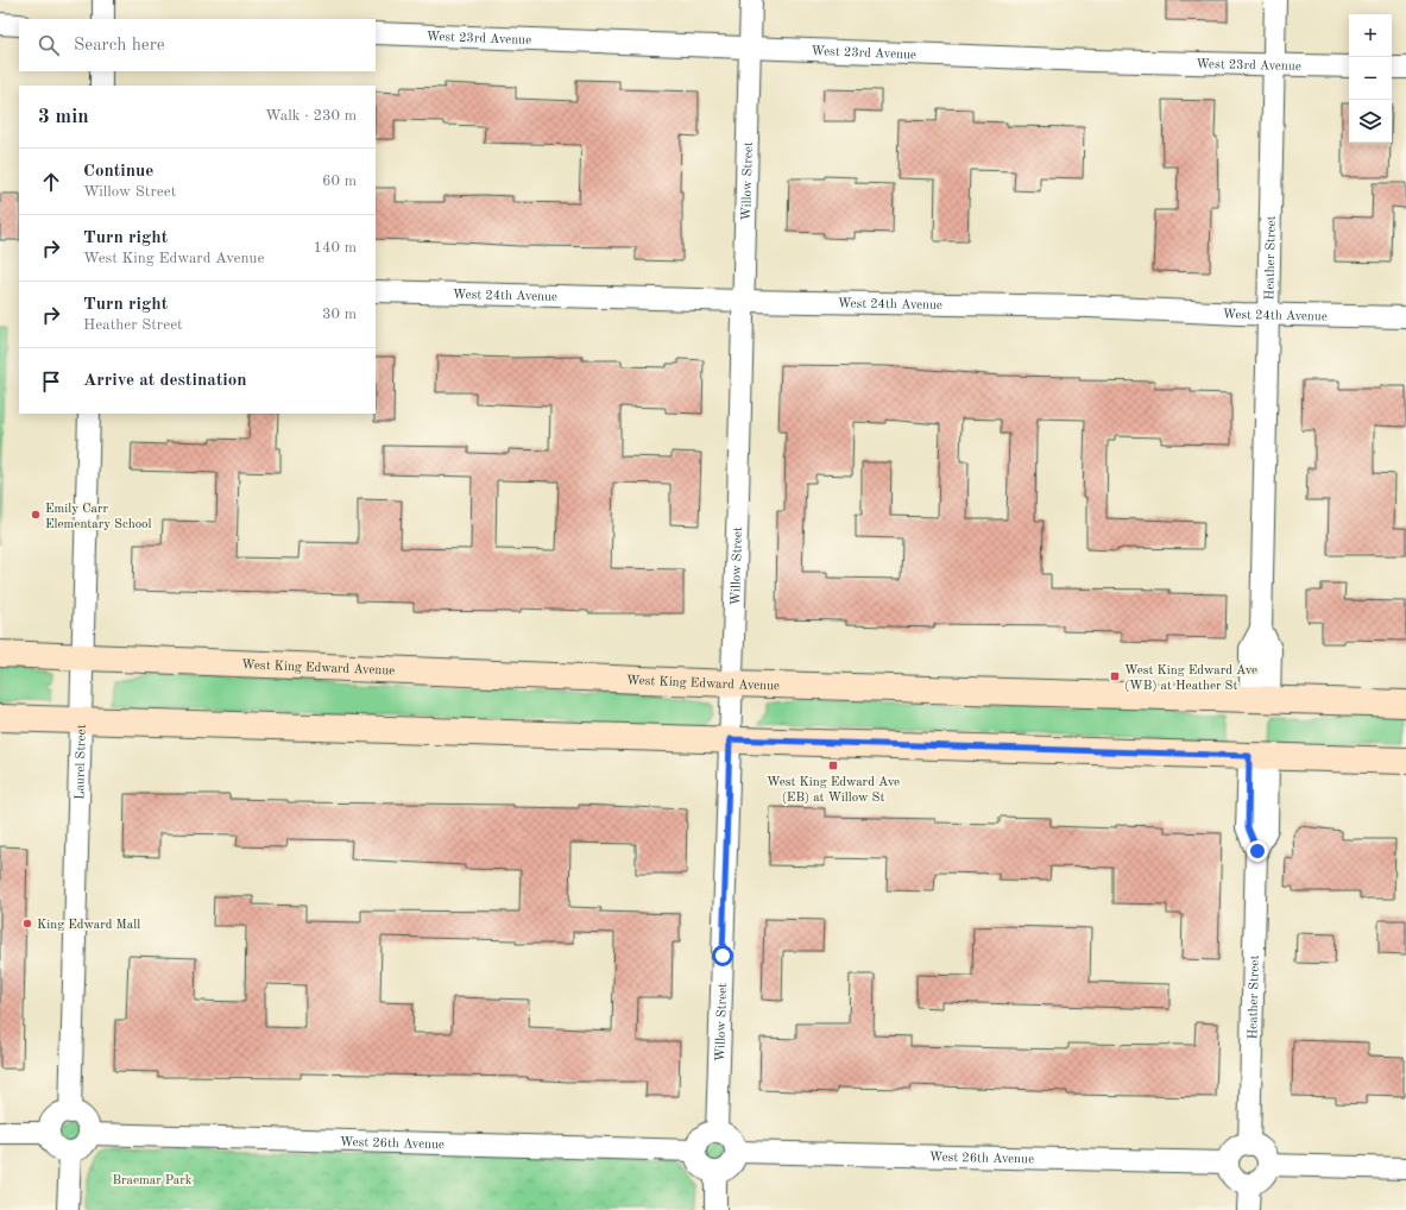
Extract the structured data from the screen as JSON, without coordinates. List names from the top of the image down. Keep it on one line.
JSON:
{"streets":{"main road":["West King Edward Avenue"],"street":["West 23rd Avenue","Willow Street","Heather Street","West 24th Avenue","Laurel Street","West 26th Avenue"]},"crossings":[["West 23rd Avenue","Willow Street"],["West 23rd Avenue","Heather Street"],["Willow Street","West 24th Avenue"],["Willow Street","West King Edward Avenue"],["Willow Street","West 26th Avenue"],["Heather Street","West 24th Avenue"],["Heather Street","West King Edward Avenue"],["Heather Street","West 26th Avenue"],["West King Edward Avenue","Laurel Street"],["Laurel Street","West 26th Avenue"]],"parks":["Braemar Park"],"places":{"other":["Emily Carr Elementary School","King Edward Mall"],"transit":["West King Edward Ave (WB) at Heather St","West King Edward Ave (EB) at Willow St"]},"page":{"map_buttons":["+","−"],"search":"Search here","heading":["3 min","Walk · 230 m"],"list":[["Continue","Willow Street","60 m"],["Turn right","West King Edward Avenue","140 m"],["Turn right","Heather Street","30 m"],"Arrive at destination"]}}
